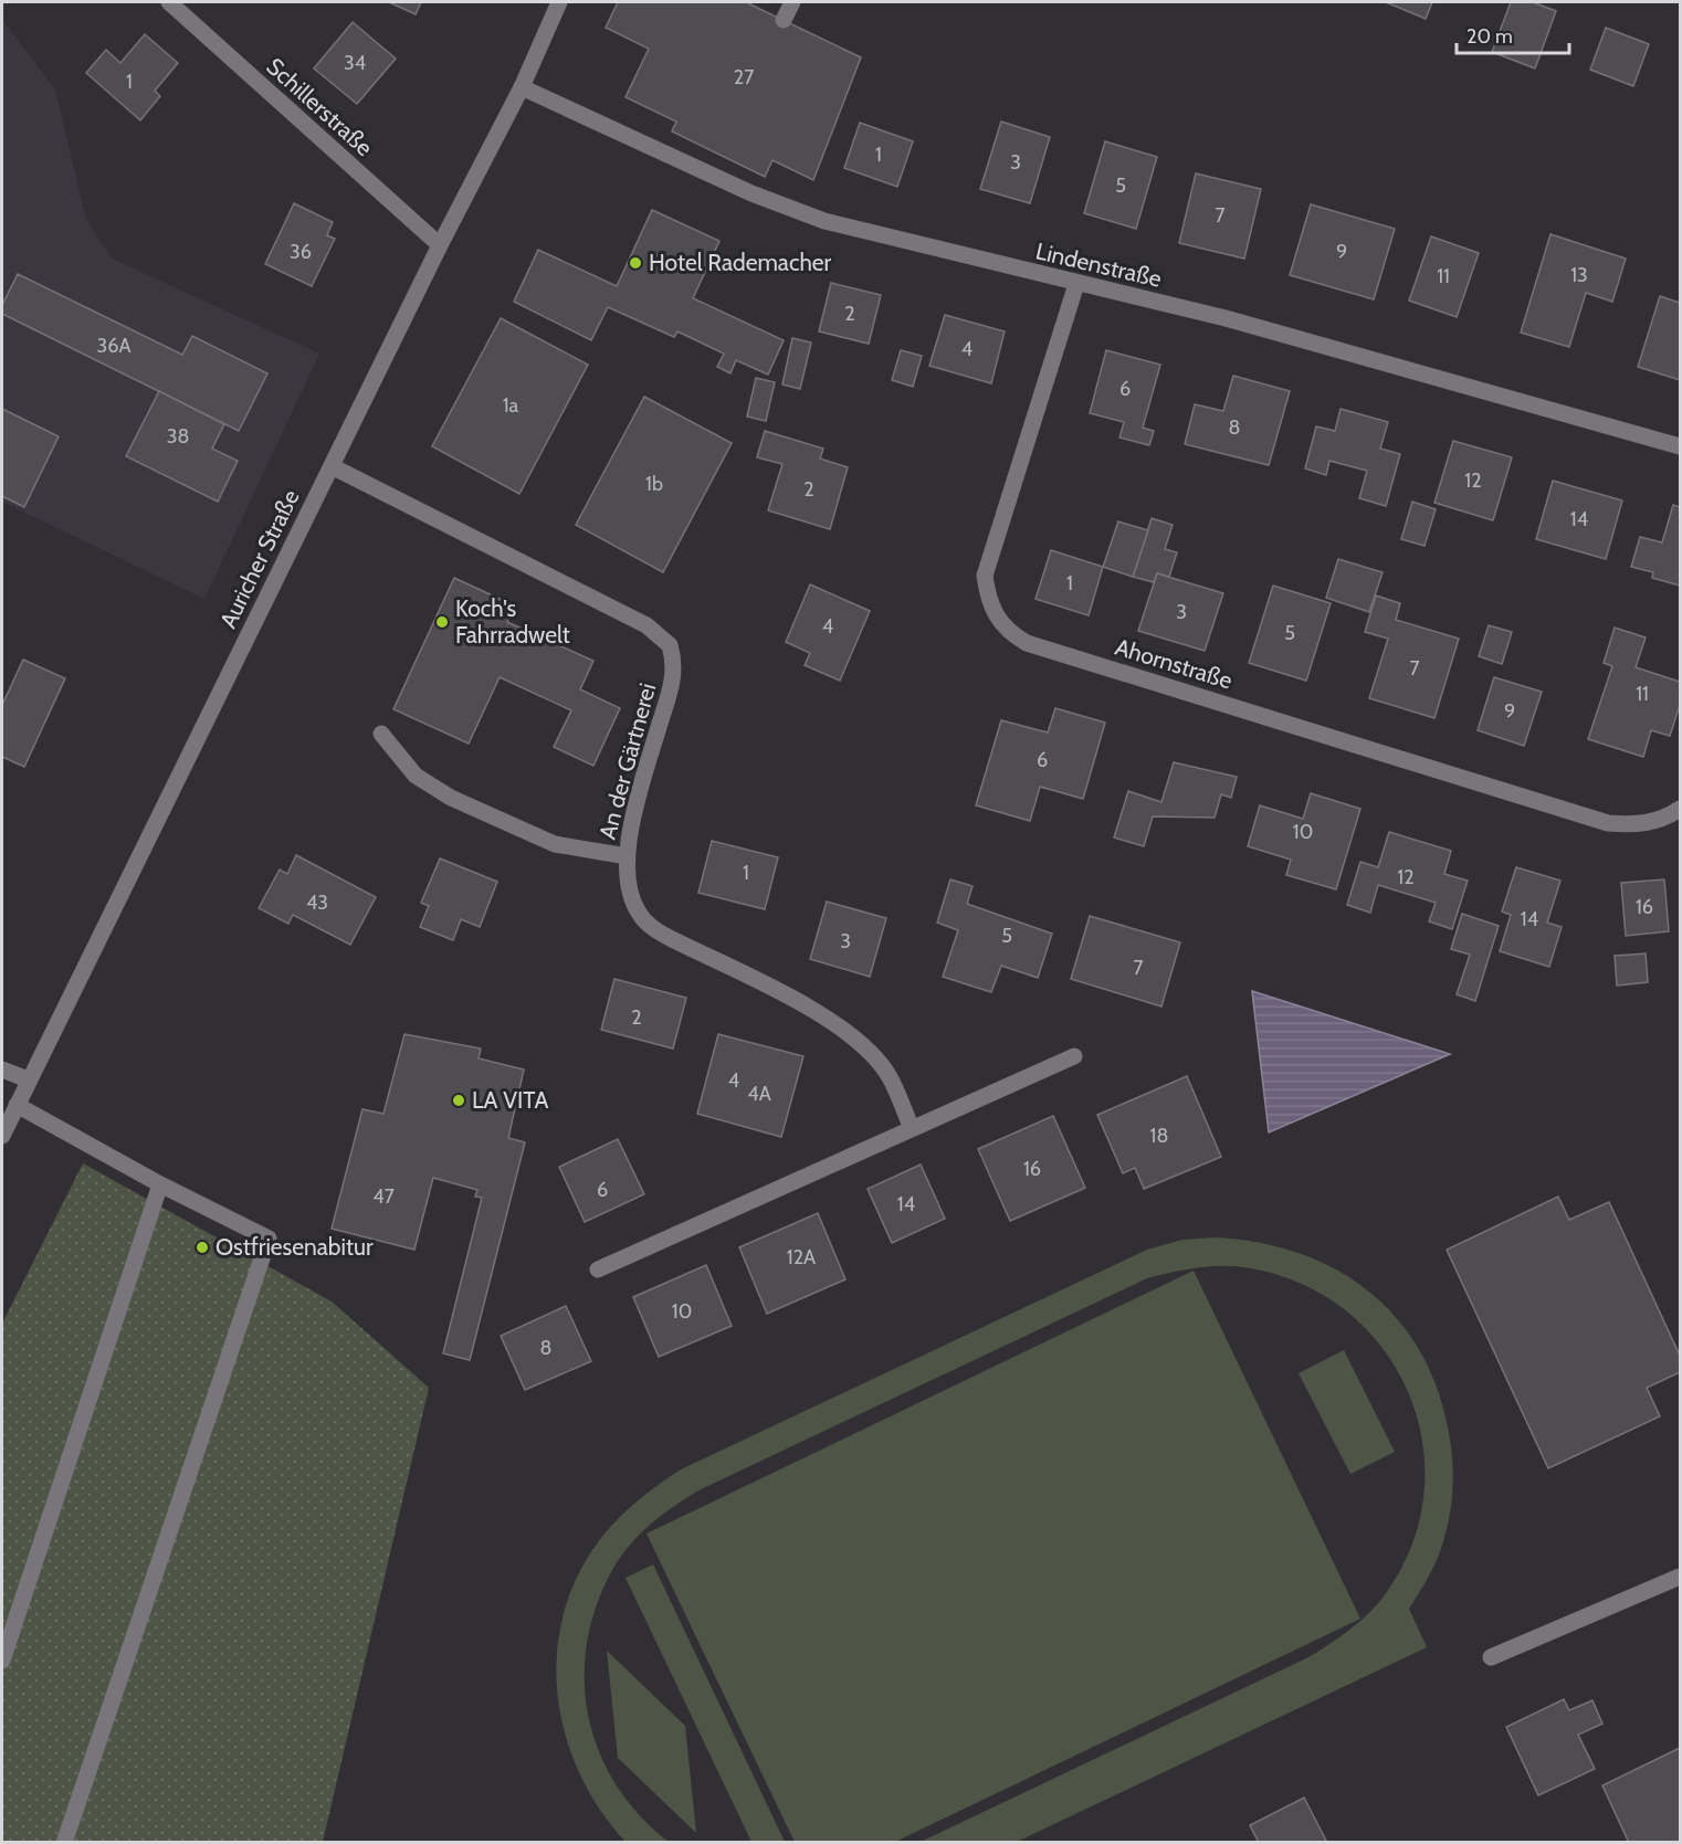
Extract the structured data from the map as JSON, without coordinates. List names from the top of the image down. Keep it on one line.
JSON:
{"streets":{"street":["Schillerstraße","Lindenstraße","Auricher Straße","Ahornstraße","An der Gärtnerei"]},"crossings":[["Schillerstraße","Auricher Straße"],["Lindenstraße","Auricher Straße"],["Lindenstraße","Ahornstraße"],["Auricher Straße","An der Gärtnerei"]],"places":["Hotel Rademacher","Koch's Fahrradwelt","LA VITA","Ostfriesenabitur"],"house_numbers":["34","27","1","1","3","5","7","36","9","13","11","2","36A","4","6","1a","8","38","12","1b","2","14","1","3","4","5","7","11","9","6","10","1","12","43","16","14","5","3","7","2","4","4A","18","16","6","47","14","12A","10","8"],"scale_bar":"20 m"}
